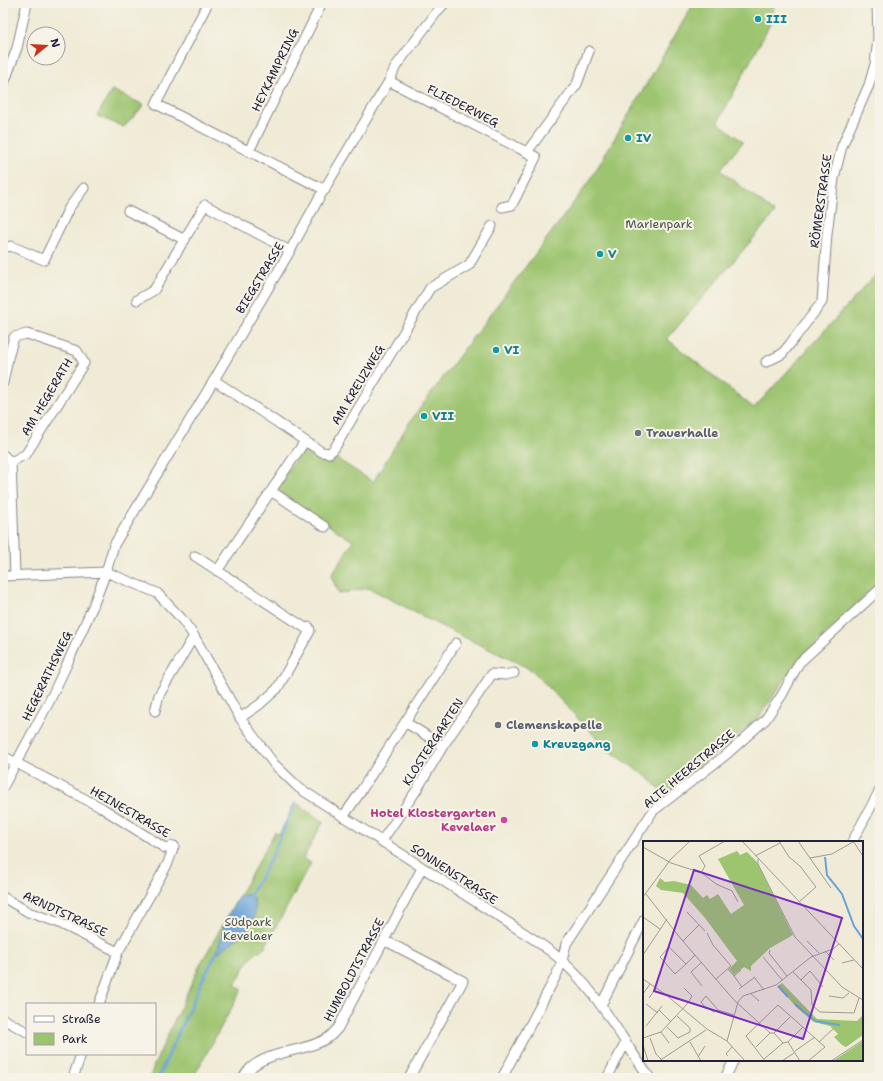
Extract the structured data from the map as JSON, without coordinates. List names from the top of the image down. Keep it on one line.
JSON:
{"streets":{"street":["HEYKAMPRING","FLIEDERWEG","RÖMERSTRASSE","BIEGSTRASSE","AM KREUZWEG","AM HEGERATH","HEGERATHSWEG","KLOSTERGARTEN","ALTE HEERSTRASSE","HEINESTRASSE","SONNENSTRASSE","ARNDTSTRASSE","HUMBOLDTSTRASSE"]},"crossings":[["FLIEDERWEG","BIEGSTRASSE"],["BIEGSTRASSE","AM KREUZWEG"],["BIEGSTRASSE","HEGERATHSWEG"],["BIEGSTRASSE","SONNENSTRASSE"],["HEGERATHSWEG","HEINESTRASSE"],["HEGERATHSWEG","SONNENSTRASSE"],["KLOSTERGARTEN","SONNENSTRASSE"],["ALTE HEERSTRASSE","SONNENSTRASSE"],["HEINESTRASSE","ARNDTSTRASSE"],["SONNENSTRASSE","HUMBOLDTSTRASSE"]],"parks":["Marienpark","Südpark Kevelaer"],"places":["III","IV","V","VI","VII","Trauerhalle","Clemenskapelle","Kreuzgang","Hotel Klostergarten Kevelaer"],"legend":["Straße","Park"],"north":"right"}
